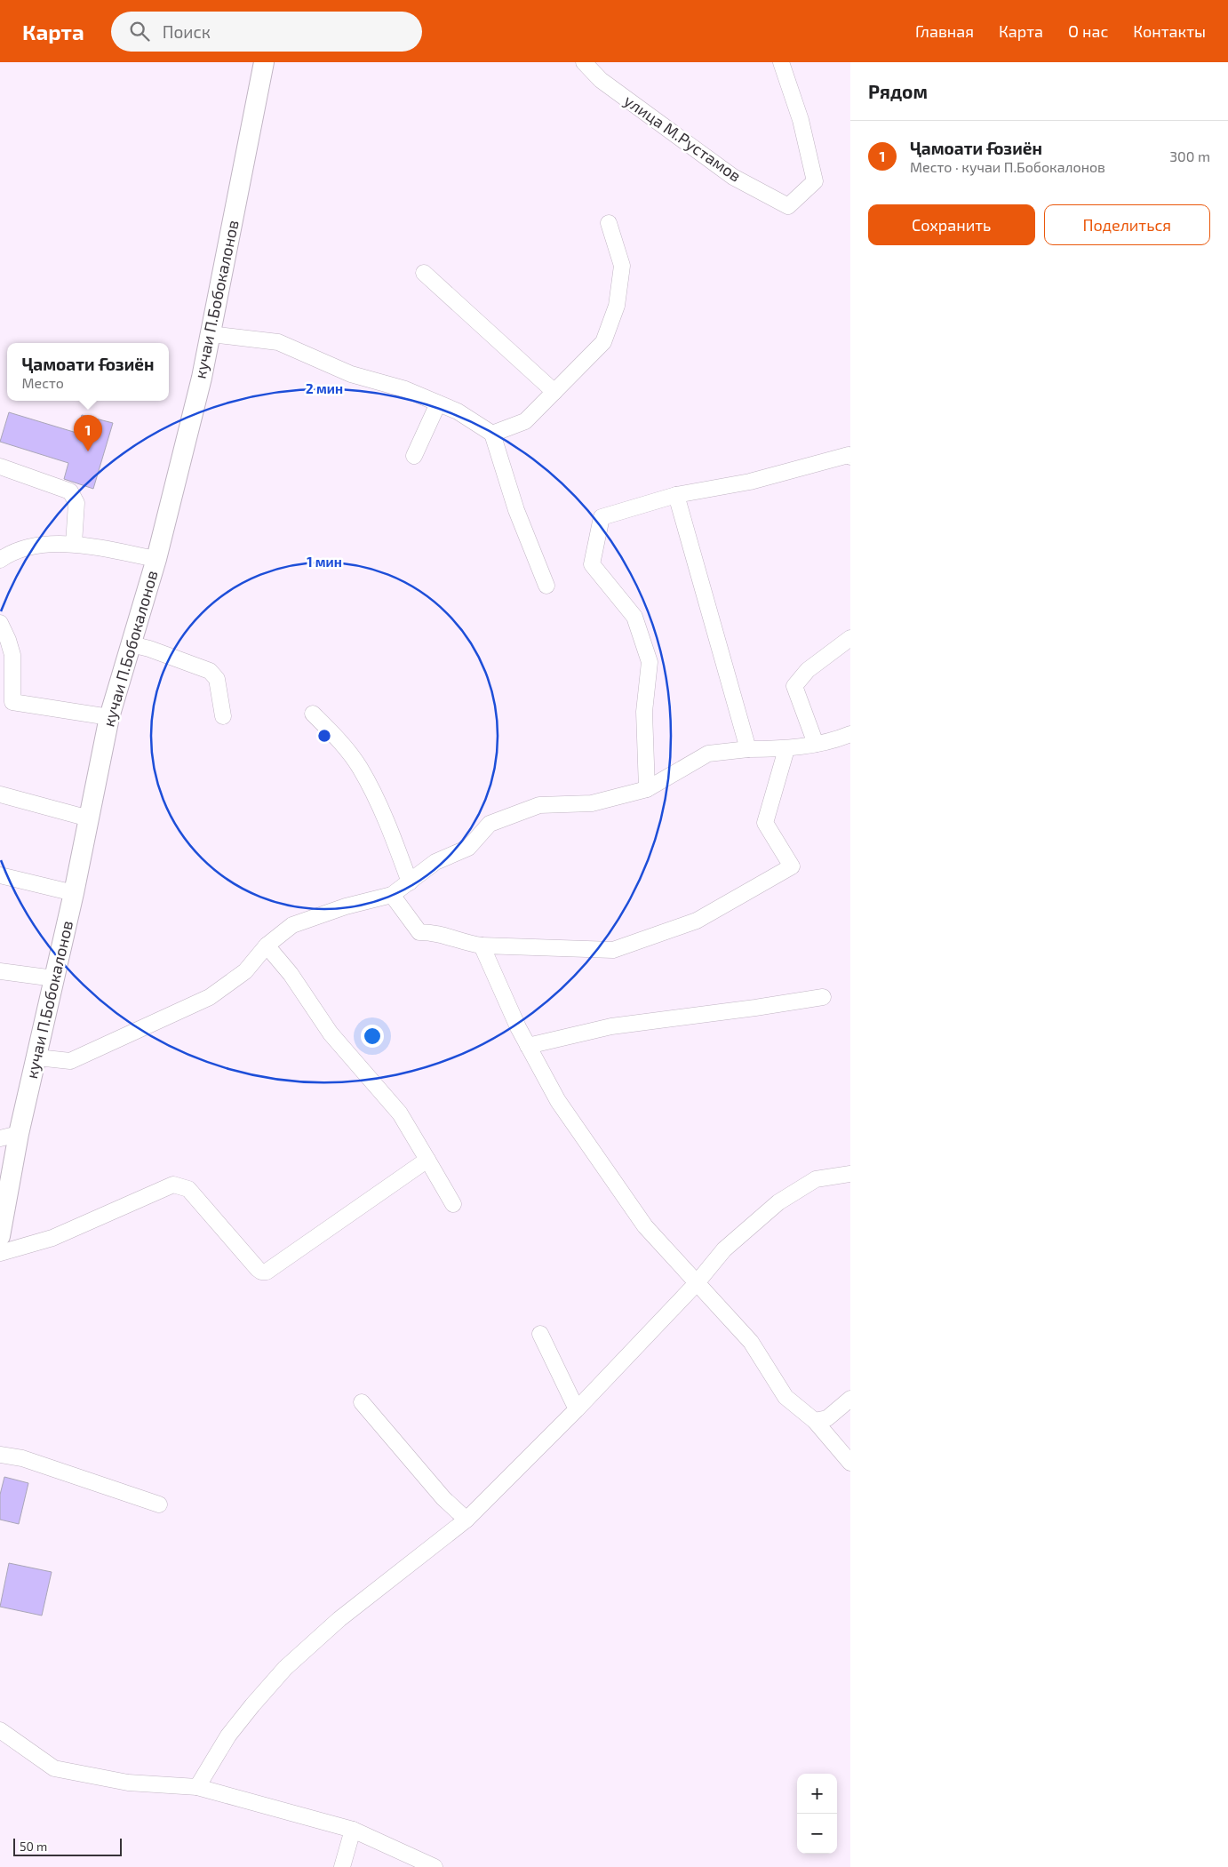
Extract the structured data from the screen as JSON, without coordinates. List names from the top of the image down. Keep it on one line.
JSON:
{"streets":{"main road":["кучаи П.Бобокалонов"],"street":["улица М.Рустамов"]},"scale_bar":"50 m","page":{"header":"Карта","search":"Поиск","nav":["Главная","Карта","О нас","Контакты"],"heading":"Рядом","list":[{"mark":"1","name":"Ҷамоати Ғозиён","note":"Место · кучаи П.Бобокалонов","value":"300 m"}],"buttons":["Сохранить","Поделиться"],"popup":["Ҷамоати Ғозиён","Место"],"pins":"1","map_buttons":["+","−"],"scale":"50 m"},"rings":["2 мин","1 мин"]}
